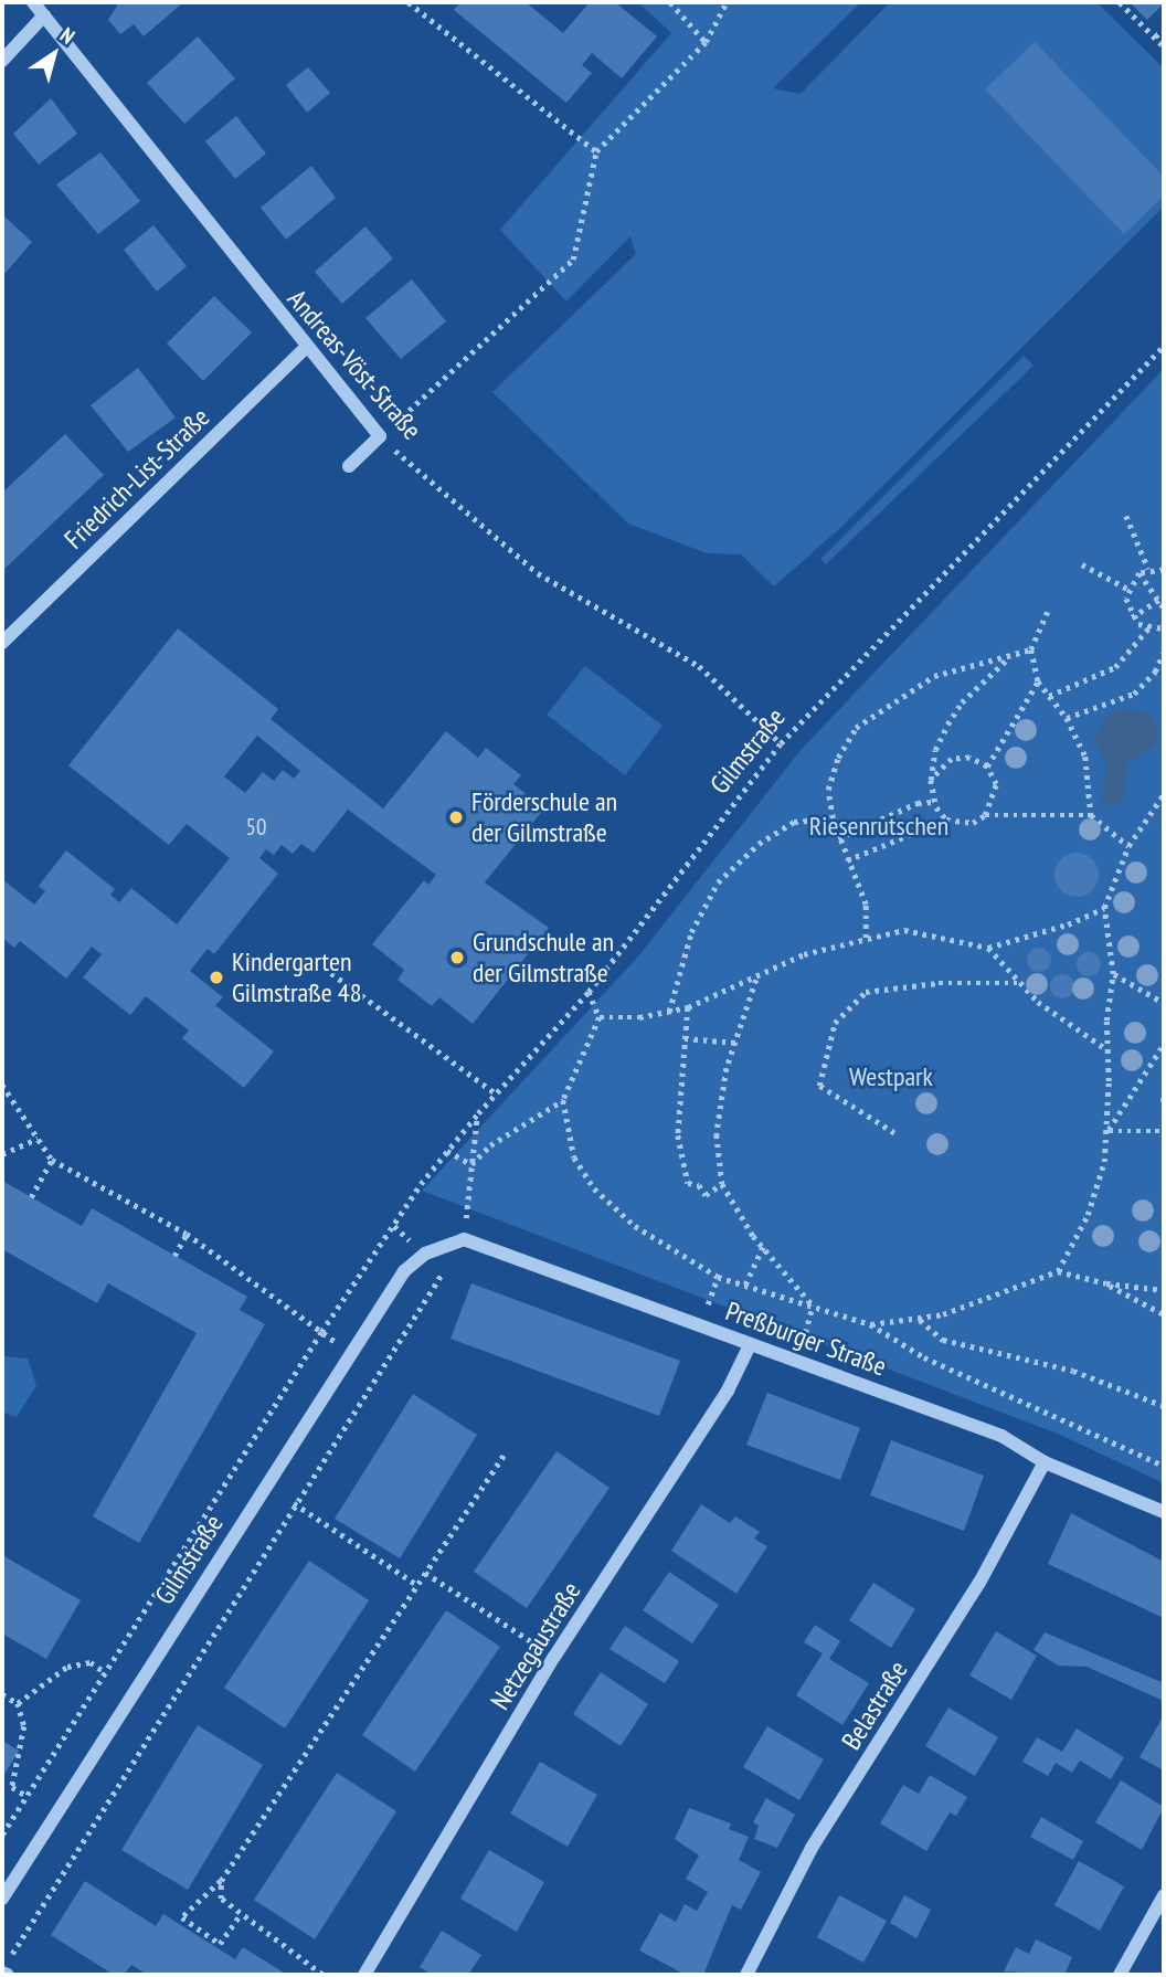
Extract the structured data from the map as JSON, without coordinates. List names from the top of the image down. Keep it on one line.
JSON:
{"streets":{"street":["Andreas-Vöst-Straße","Friedrich-List-Straße","Gilmstraße","Preßburger Straße","Netzegaustraße","Belastraße"]},"crossings":[["Andreas-Vöst-Straße","Friedrich-List-Straße"],["Andreas-Vöst-Straße","Gilmstraße"],["Gilmstraße","Preßburger Straße"],["Preßburger Straße","Netzegaustraße"],["Preßburger Straße","Belastraße"]],"parks":["Riesenrutschen","Westpark"],"places":["Förderschule an der Gilmstraße","Grundschule an der Gilmstraße","Kindergarten Gilmstraße 48"],"house_numbers":["50"],"north":"top right"}
